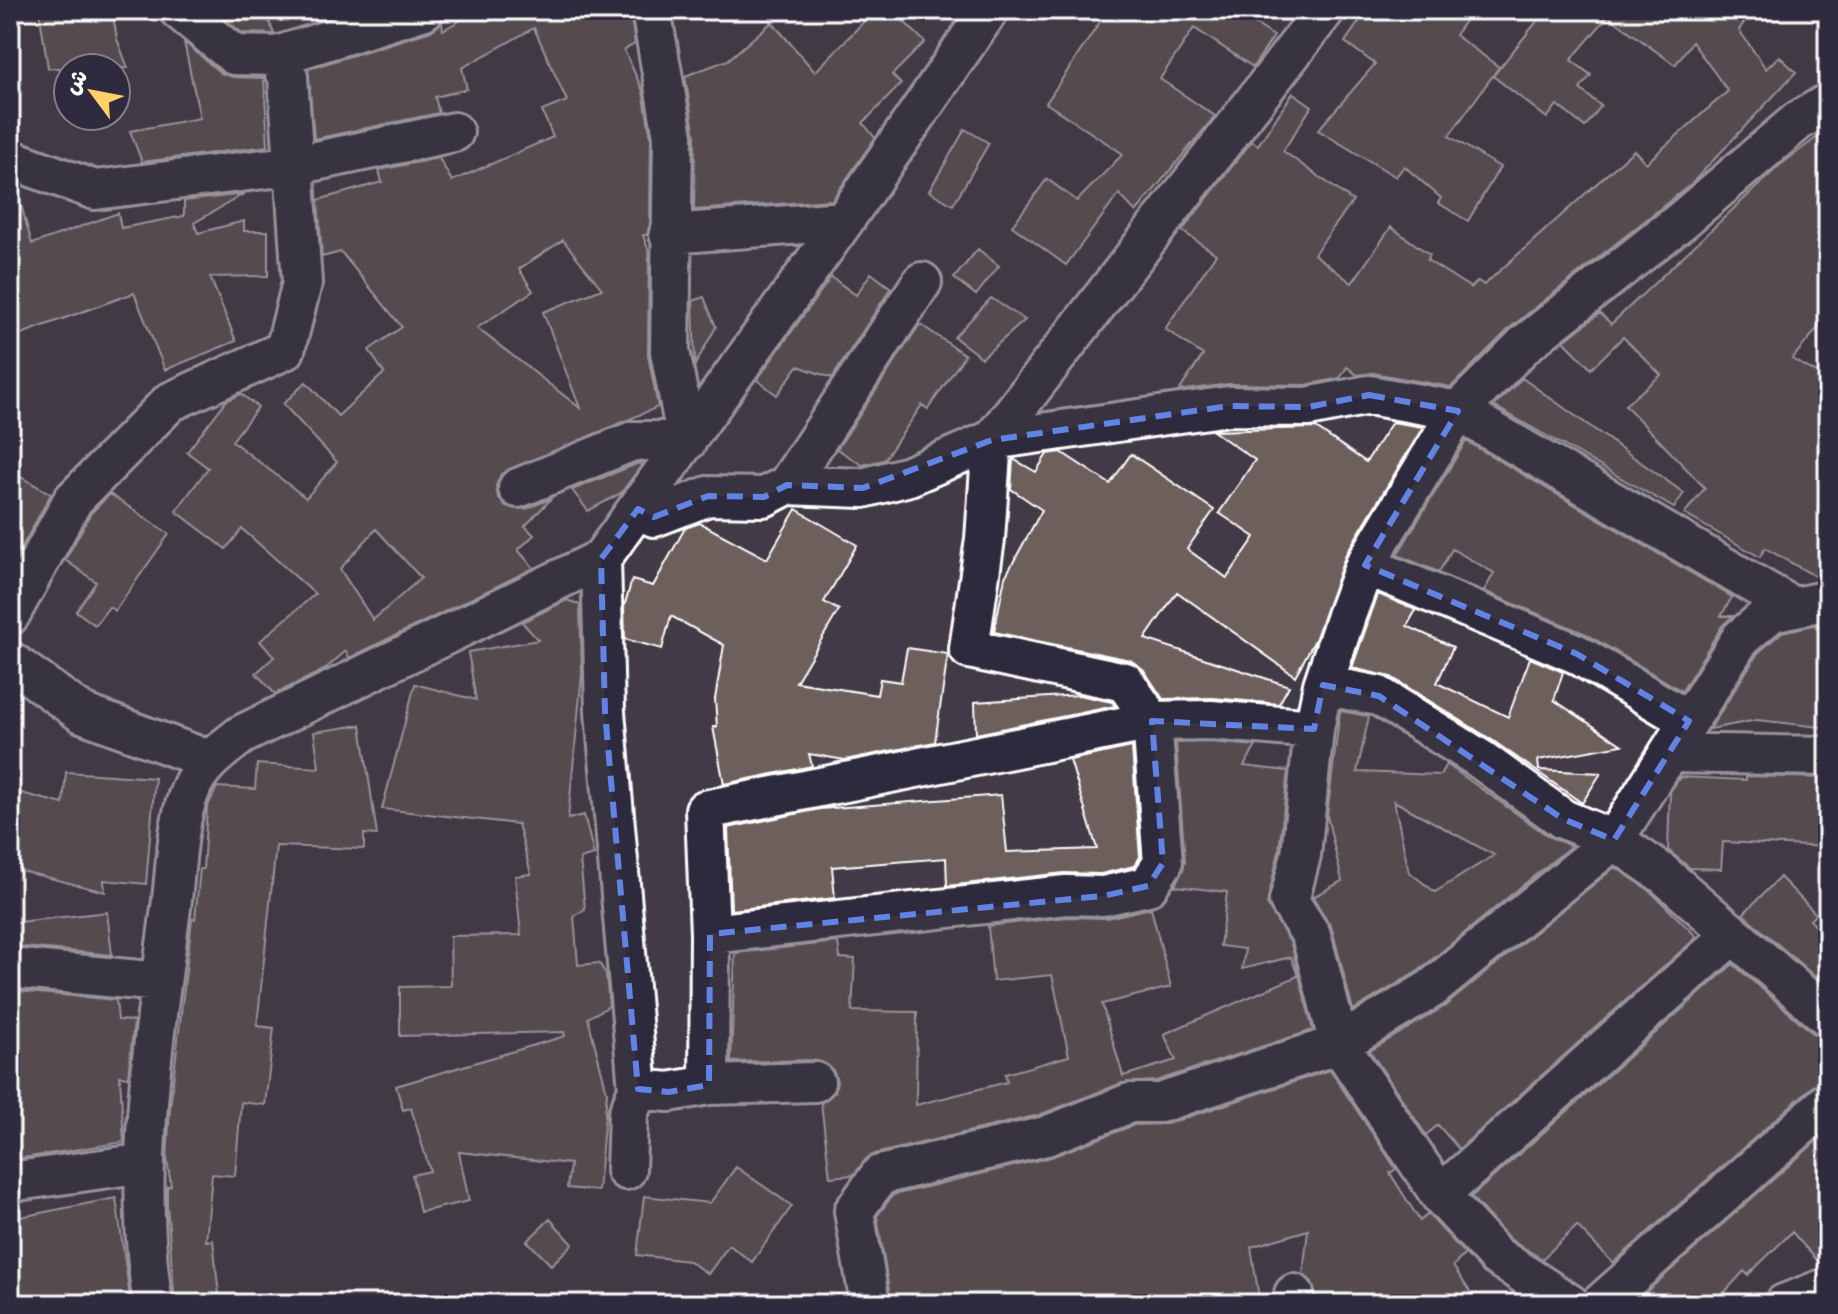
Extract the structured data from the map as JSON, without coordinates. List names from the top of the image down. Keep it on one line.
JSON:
{"north":"top left"}
